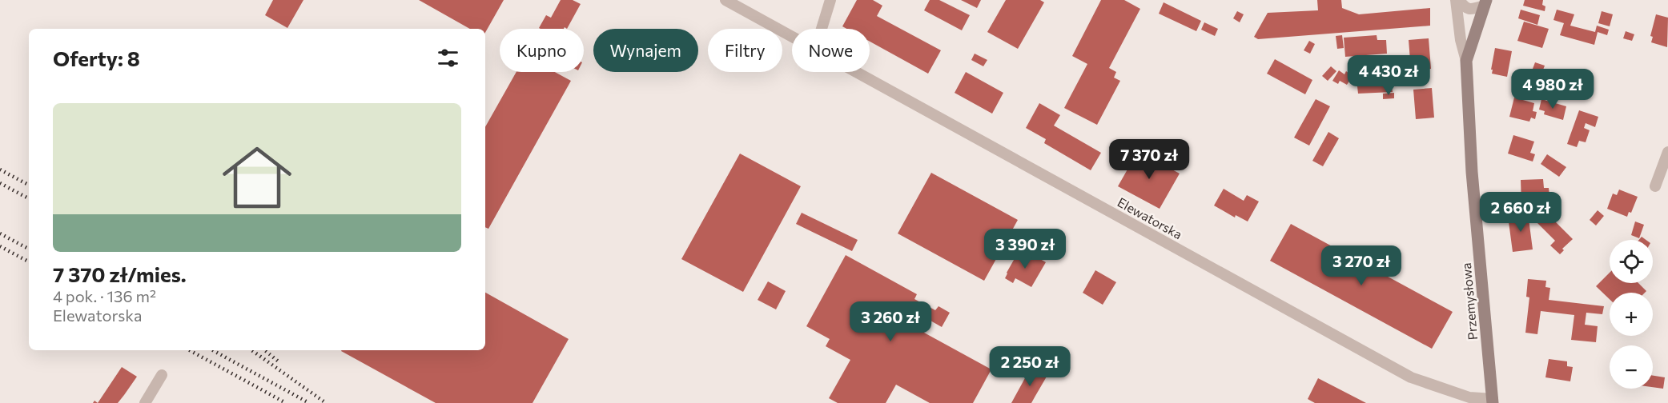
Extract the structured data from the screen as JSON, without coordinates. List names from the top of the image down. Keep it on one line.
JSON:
{"streets":{"street":["Elewatorska","Przemysłowa"]},"crossings":[["Elewatorska","Przemysłowa"]],"page":{"chip":["Kupno","Wynajem","Filtry","Nowe"],"heading":"Oferty: 8","price":["4 430 zł","4 980 zł","7 370 zł","2 660 zł","3 390 zł","3 270 zł","3 260 zł","2 250 zł"],"list":[{"name":"7 370 zł/mies.","note":"4 pok. · 136 m² · Elewatorska"}],"map_buttons":["+","−"]}}
